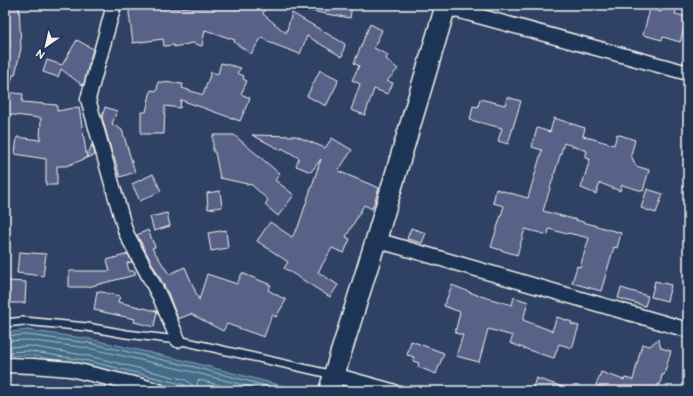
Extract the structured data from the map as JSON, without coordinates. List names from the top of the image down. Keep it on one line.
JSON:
{"north":"bottom left"}
